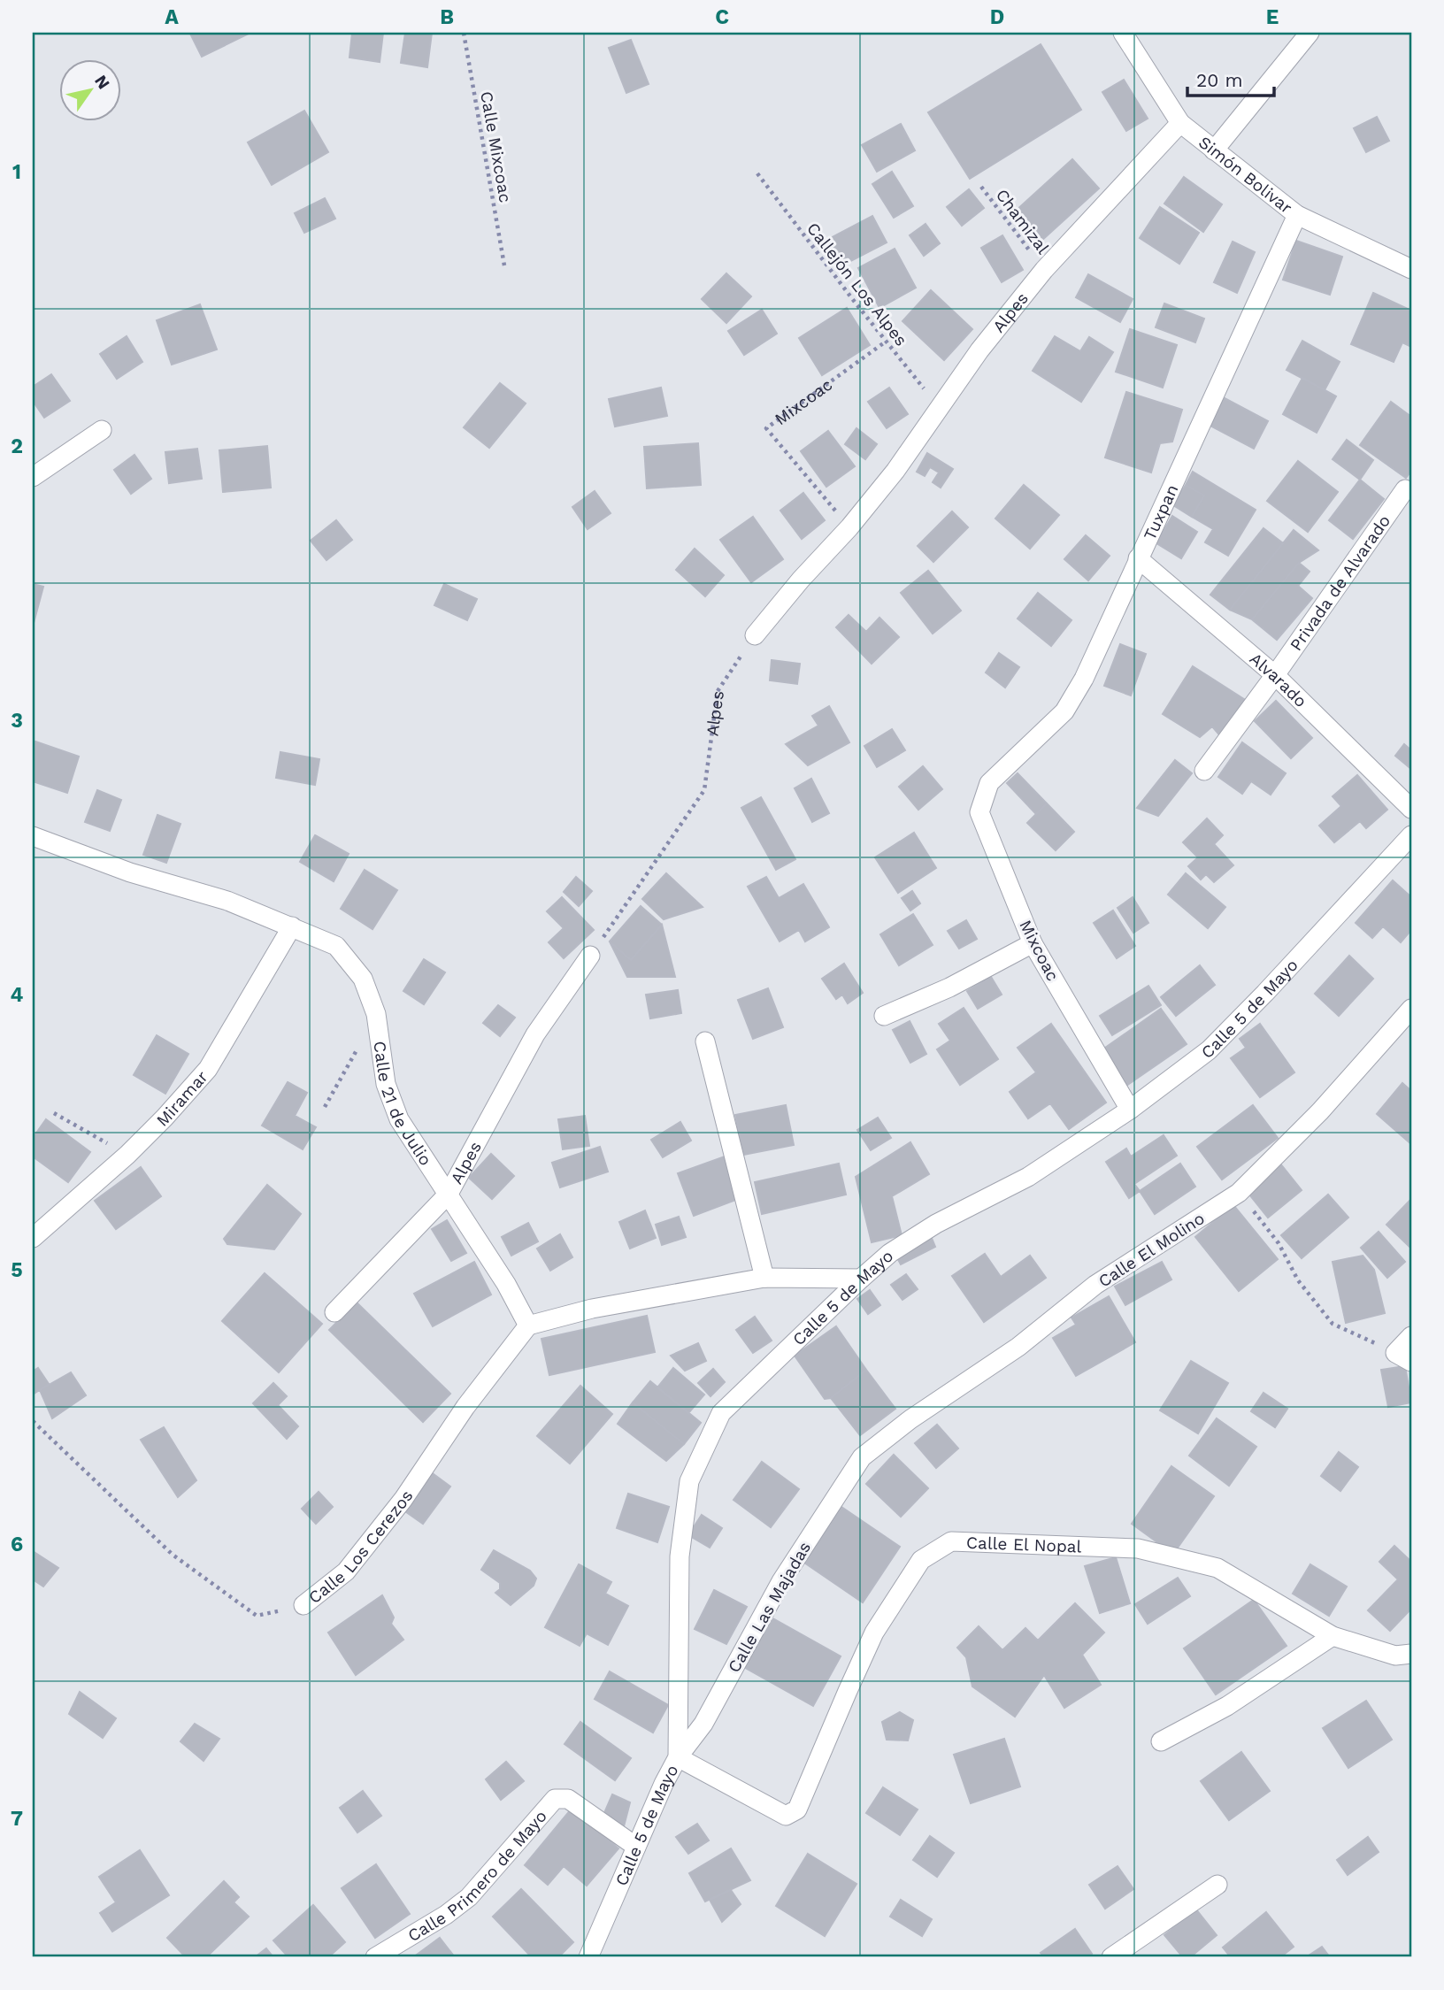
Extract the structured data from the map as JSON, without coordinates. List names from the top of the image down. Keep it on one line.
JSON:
{"streets":{"street":["Simón Bolivar","Alpes","Mixcoac","Tuxpan","Privada de Alvarado","Alvarado","Calle 5 de Mayo","Miramar","Calle 21 de Julio","Calle El Molino","Calle Los Cerezos","Calle El Nopal","Calle Las Majadas","Calle Primero de Mayo"],"path":["Calle Mixcoac","Chamizal","Callejón Los Alpes"]},"crossings":[["Simón Bolivar","Alpes"],["Simón Bolivar","Tuxpan"],["Chamizal","Alpes"],["Callejón Los Alpes","Alpes"],["Callejón Los Alpes","Mixcoac"],["Alpes","Mixcoac"],["Alpes","Calle 21 de Julio"],["Mixcoac","Tuxpan"],["Mixcoac","Calle 5 de Mayo"],["Tuxpan","Alvarado"],["Privada de Alvarado","Alvarado"],["Calle 5 de Mayo","Calle El Nopal"],["Calle 5 de Mayo","Calle Las Majadas"],["Calle 5 de Mayo","Calle Primero de Mayo"],["Miramar","Calle 21 de Julio"],["Calle 21 de Julio","Calle Los Cerezos"],["Calle El Molino","Calle Las Majadas"],["Calle El Nopal","Calle Las Majadas"]],"scale_bar":"20 m","north":"top right","grid":{"columns":["A","B","C","D","E"],"rows":["1","2","3","4","5","6","7"]}}
